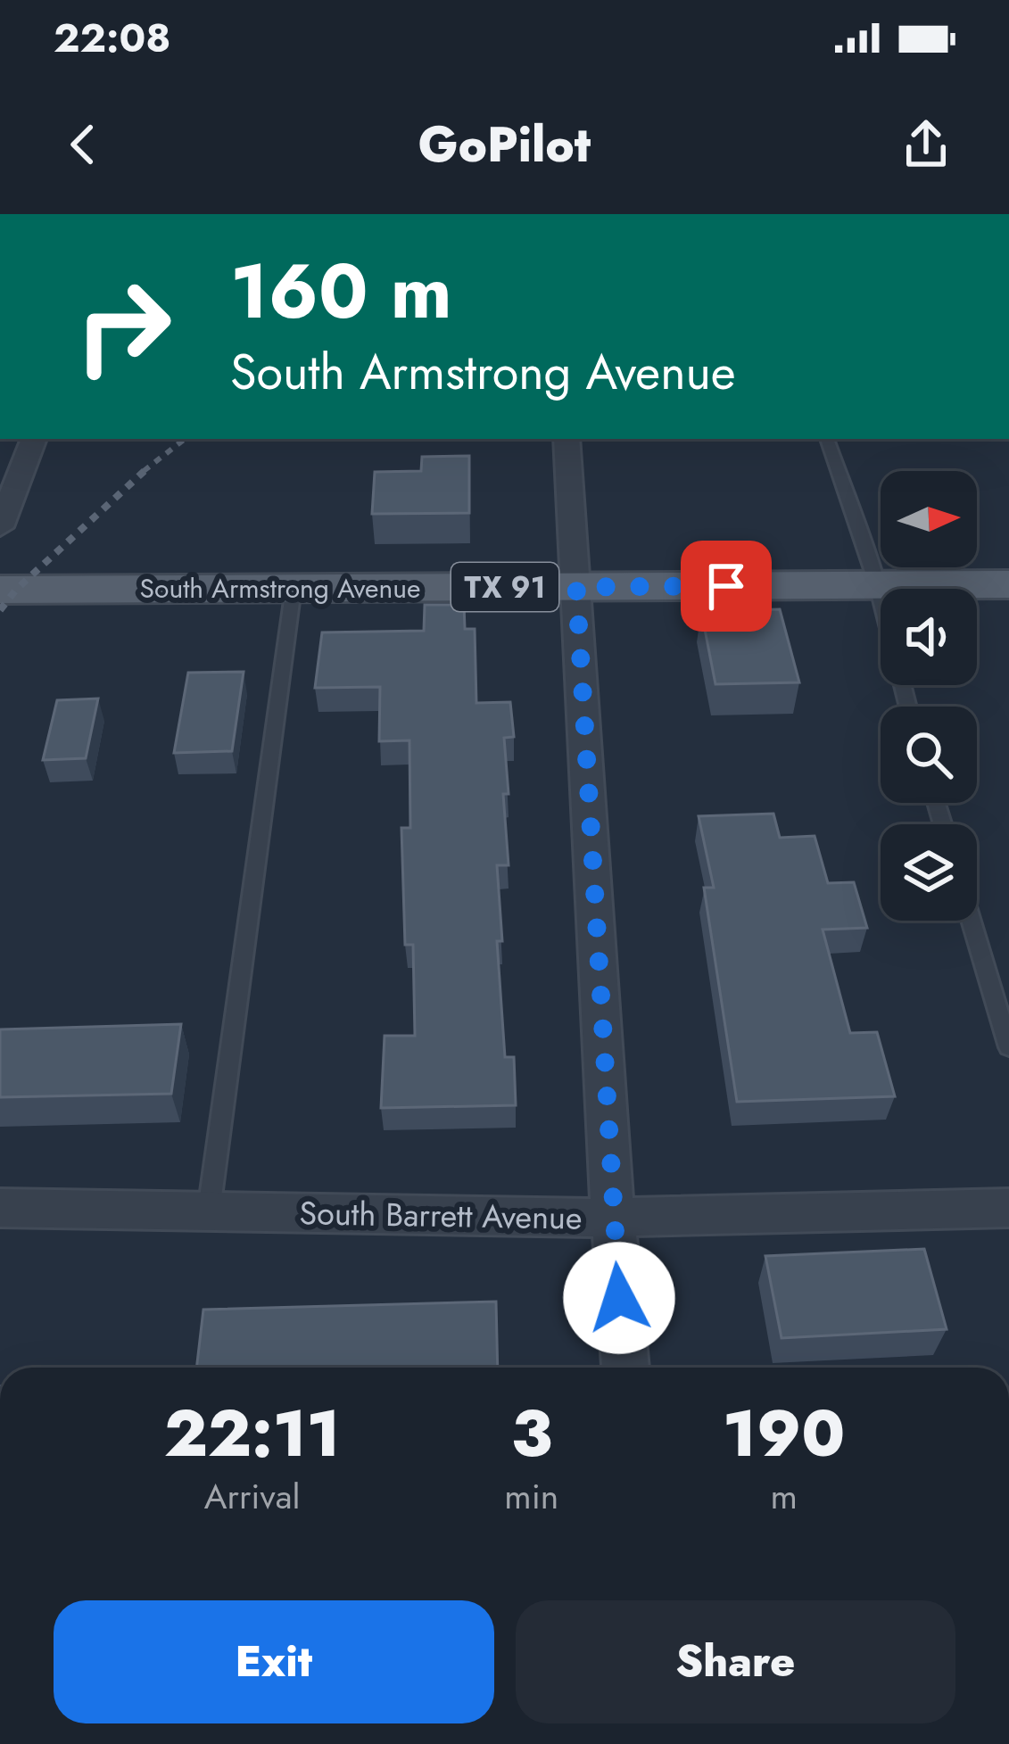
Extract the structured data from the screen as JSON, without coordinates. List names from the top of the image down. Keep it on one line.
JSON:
{"streets":{"main road":["TX 91","South Armstrong Avenue"],"street":["South Barrett Avenue"]},"north":"right","page":{"status":"22:08","header":"GoPilot","turn":["160 m","South Armstrong Avenue"],"eta":["22:11","Arrival","3","min","190","m"],"buttons":["Exit","Share"]}}
